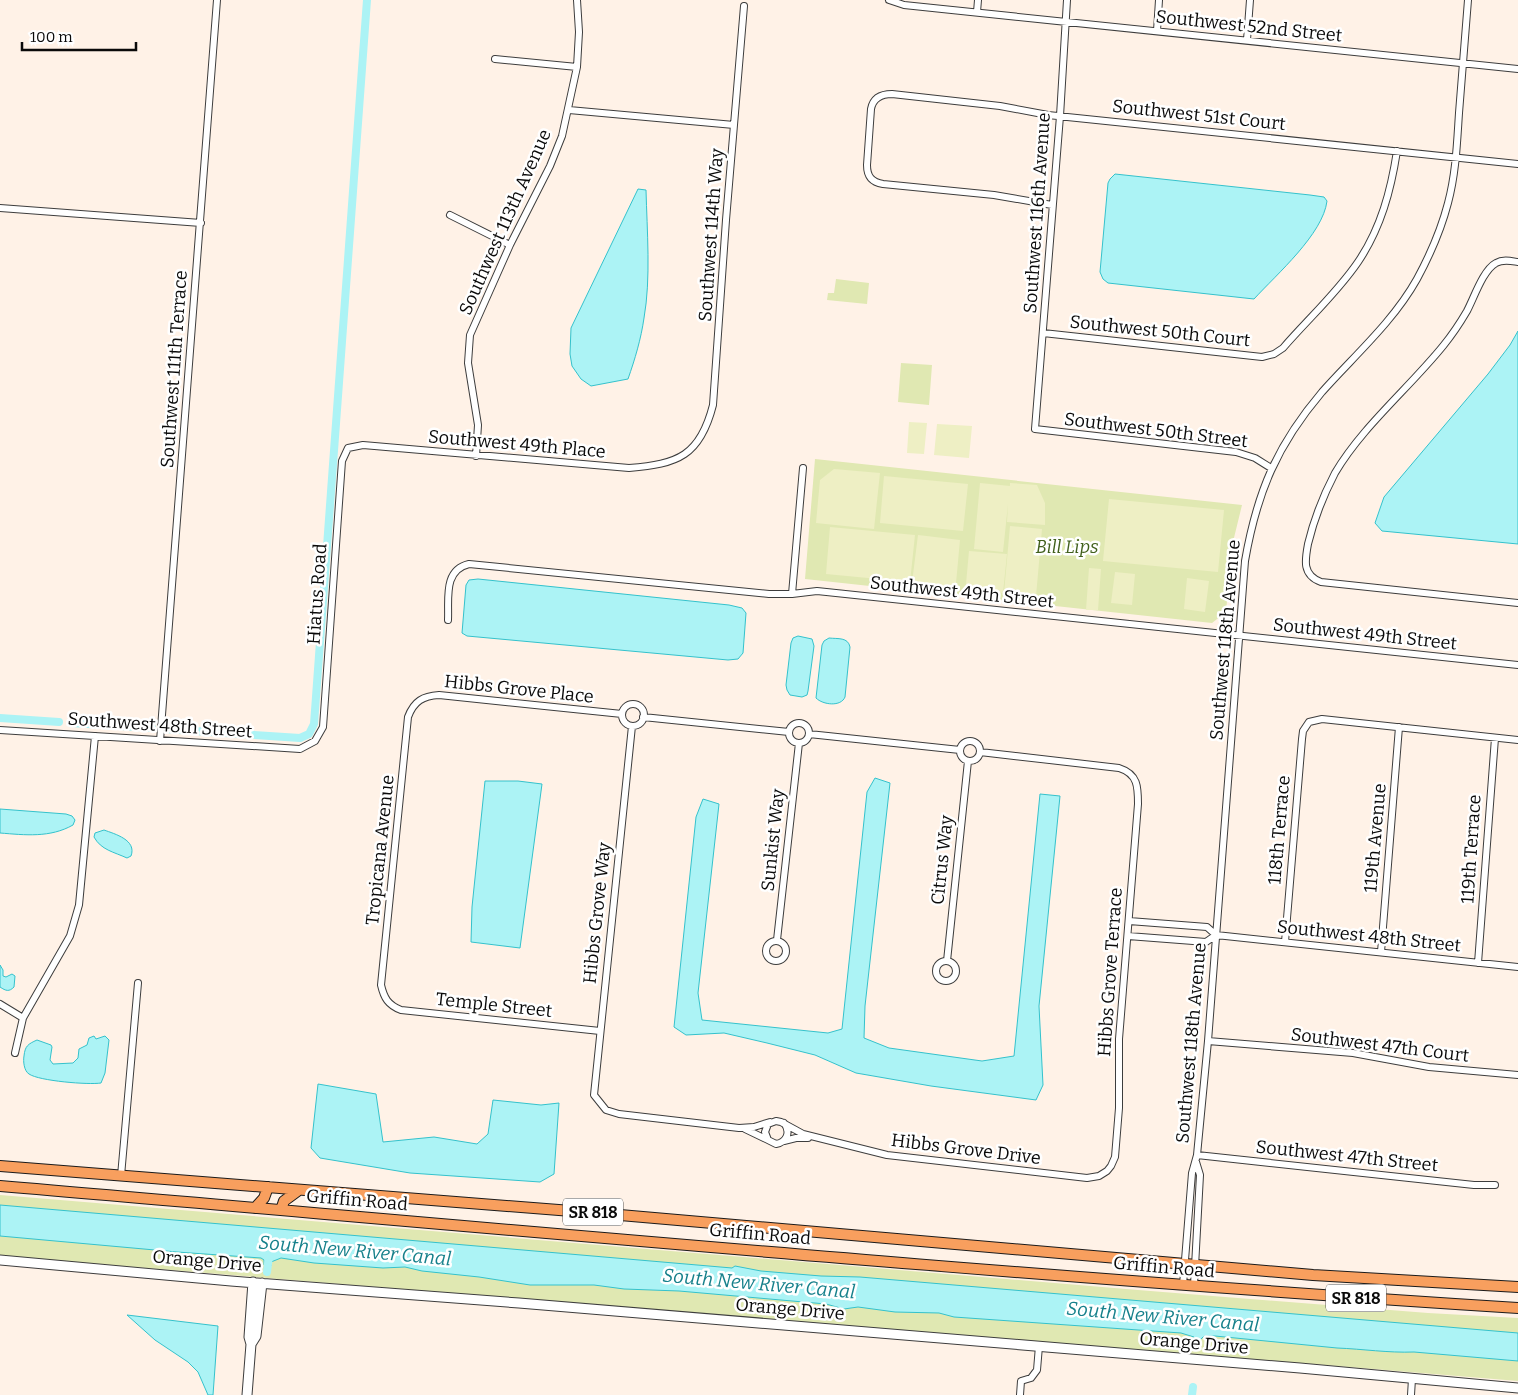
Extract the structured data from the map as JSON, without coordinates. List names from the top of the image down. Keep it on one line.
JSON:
{"streets":{"main road":["Griffin Road","SR 818"],"street":["Southwest 52nd Street","Southwest 51st Court","Southwest 116th Avenue","Southwest 113th Avenue","Southwest 114th Way","Southwest 50th Court","Southwest 111th Terrace","Southwest 50th Street","Southwest 49th Place","Southwest 49th Street","Hiatus Road","Southwest 118th Avenue","Hibbs Grove Place","Southwest 48th Street","118th Terrace","119th Avenue","Sunkist Way","119th Terrace","Tropicana Avenue","Citrus Way","Hibbs Grove Way","Hibbs Grove Terrace","Temple Street","Southwest 47th Court","Hibbs Grove Drive","Southwest 47th Street","Orange Drive"]},"crossings":[["Southwest 52nd Street","Southwest 116th Avenue"],["Southwest 52nd Street","Southwest 118th Avenue"],["Southwest 51st Court","Southwest 116th Avenue"],["Southwest 51st Court","Southwest 50th Court"],["Southwest 51st Court","Southwest 118th Avenue"],["Southwest 116th Avenue","Southwest 50th Court"],["Southwest 116th Avenue","Southwest 50th Street"],["Southwest 113th Avenue","Southwest 49th Place"],["Southwest 114th Way","Southwest 49th Place"],["Southwest 111th Terrace","Southwest 48th Street"],["Southwest 50th Street","Southwest 118th Avenue"],["Southwest 49th Place","Hiatus Road"],["Southwest 49th Street","Southwest 118th Avenue"],["Hiatus Road","Southwest 48th Street"],["Southwest 118th Avenue","Southwest 48th Street"],["Southwest 118th Avenue","Southwest 47th Court"],["Southwest 118th Avenue","Southwest 47th Street"],["Southwest 118th Avenue","Griffin Road"],["Hibbs Grove Place","Tropicana Avenue"],["Hibbs Grove Place","Hibbs Grove Way"],["Southwest 48th Street","118th Terrace"],["Southwest 48th Street","119th Avenue"],["Southwest 48th Street","119th Terrace"],["Southwest 48th Street","Hibbs Grove Terrace"],["118th Terrace","119th Avenue"],["Tropicana Avenue","Temple Street"],["Citrus Way","Hibbs Grove Terrace"],["Hibbs Grove Way","Temple Street"],["Hibbs Grove Terrace","Hibbs Grove Drive"]],"water":["South New River Canal"],"parks":["Bill Lips"],"scale_bar":"100 m"}
